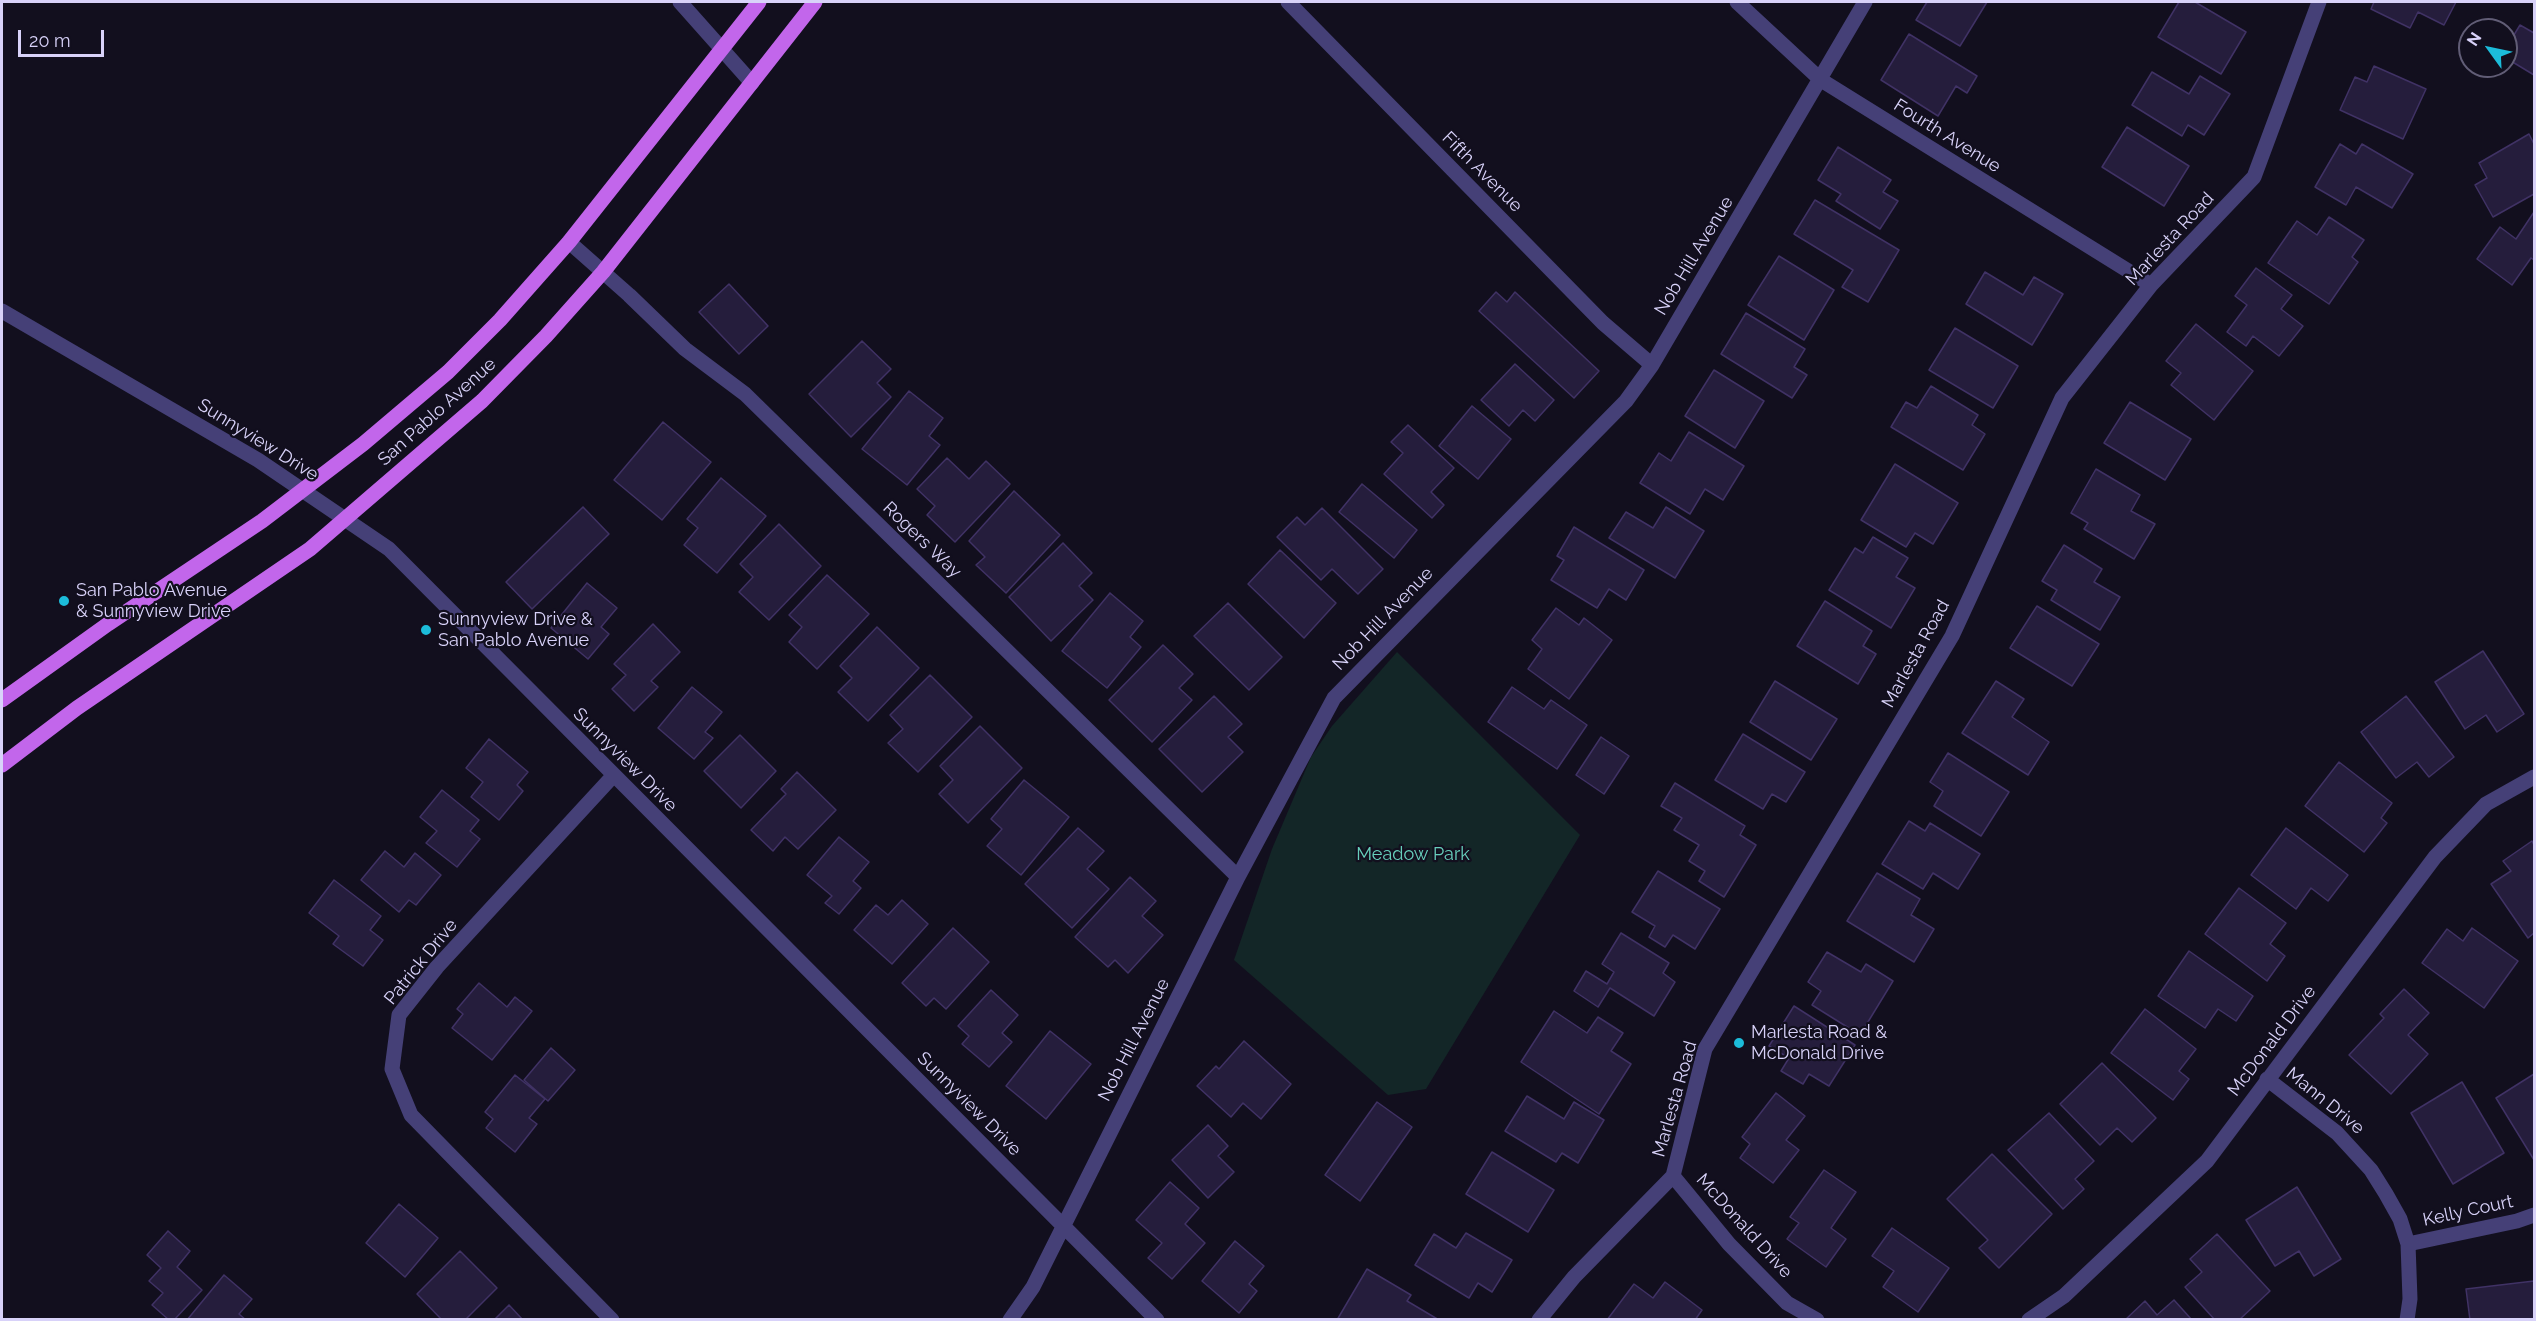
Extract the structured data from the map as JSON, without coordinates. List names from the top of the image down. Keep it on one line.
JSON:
{"streets":{"main road":["San Pablo Avenue"],"street":["Fourth Avenue","Fifth Avenue","Marlesta Road","Nob Hill Avenue","Sunnyview Drive","Rogers Way","Patrick Drive","McDonald Drive","Mann Drive","Kelly Court"]},"crossings":[["Fourth Avenue","Marlesta Road"],["Fourth Avenue","Nob Hill Avenue"],["Fifth Avenue","Nob Hill Avenue"],["Marlesta Road","McDonald Drive"],["Nob Hill Avenue","Sunnyview Drive"],["Nob Hill Avenue","Rogers Way"],["San Pablo Avenue","Sunnyview Drive"],["San Pablo Avenue","Rogers Way"],["Sunnyview Drive","Patrick Drive"],["McDonald Drive","Mann Drive"],["Mann Drive","Kelly Court"]],"parks":["Meadow Park"],"places":["San Pablo Avenue & Sunnyview Drive","Sunnyview Drive & San Pablo Avenue","Marlesta Road & McDonald Drive"],"scale_bar":"20 m","north":"top left"}
